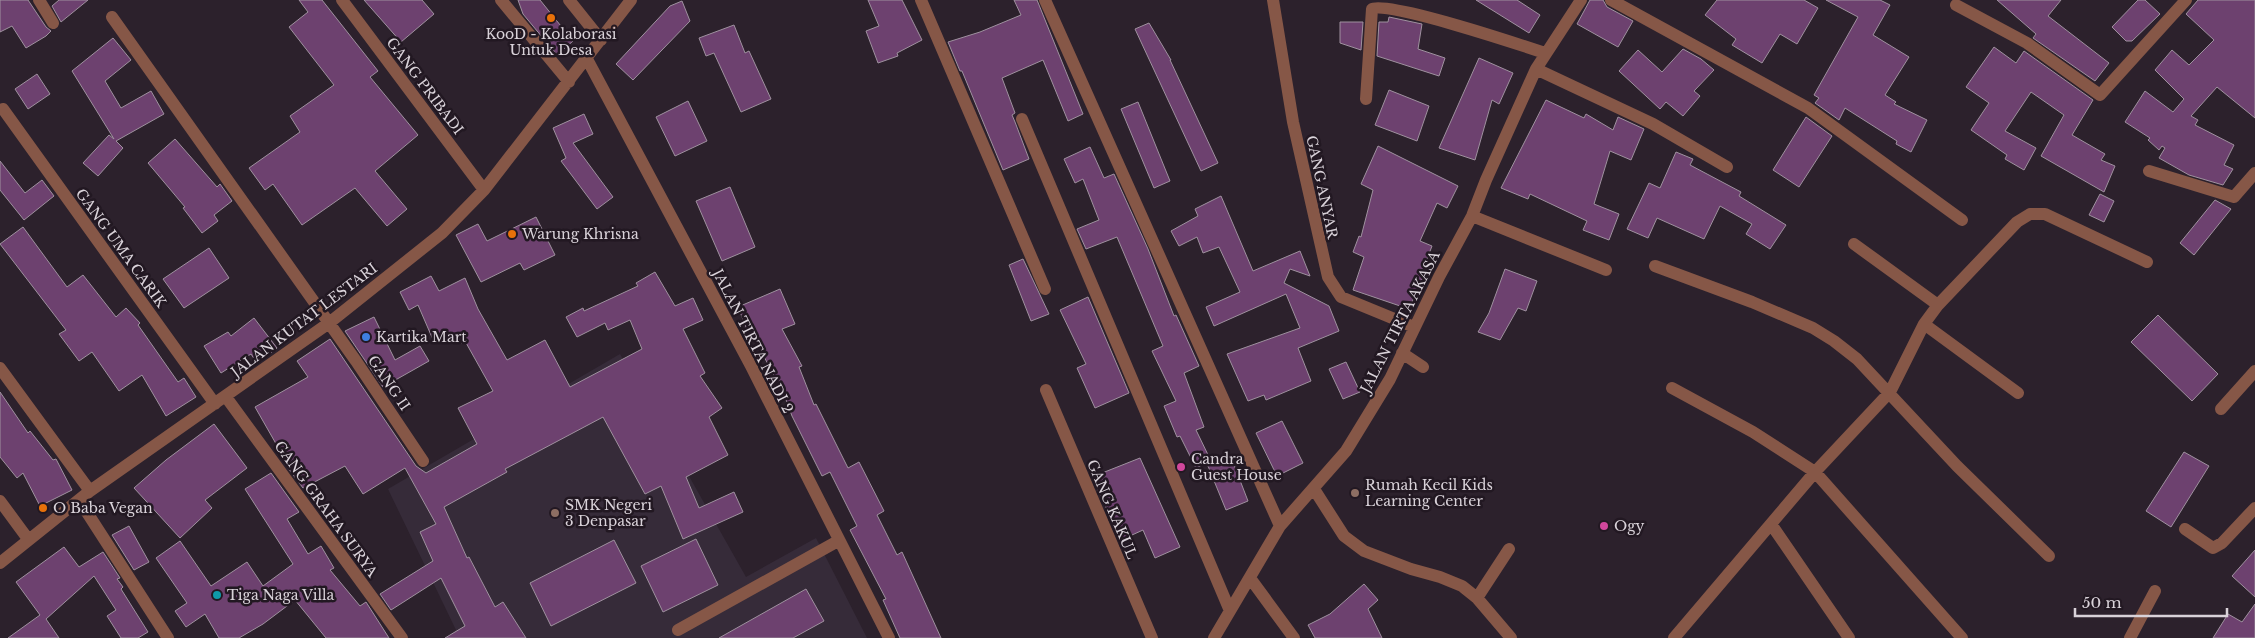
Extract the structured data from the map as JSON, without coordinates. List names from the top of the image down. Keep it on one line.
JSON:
{"streets":{"street":["GANG PRIBADI","GANG ANYAR","GANG UMA CARIK","JALAN KUTAT LESTARI","JALAN TIRTA AKASA","JALAN TIRTA NADI 2","GANG II","GANG GRAHA SURYA","GANG KAKUL"]},"crossings":[["GANG PRIBADI","JALAN KUTAT LESTARI"],["GANG ANYAR","JALAN TIRTA AKASA"],["GANG UMA CARIK","JALAN KUTAT LESTARI"],["GANG UMA CARIK","GANG GRAHA SURYA"],["JALAN KUTAT LESTARI","JALAN TIRTA NADI 2"],["JALAN KUTAT LESTARI","GANG II"],["JALAN KUTAT LESTARI","GANG GRAHA SURYA"]],"places":["KooD - Kolaborasi Untuk Desa","Warung Khrisna","Kartika Mart","Candra Guest House","Rumah Kecil Kids Learning Center","O Baba Vegan","SMK Negeri 3 Denpasar","Ogy","Tiga Naga Villa"],"scale_bar":"50 m"}
